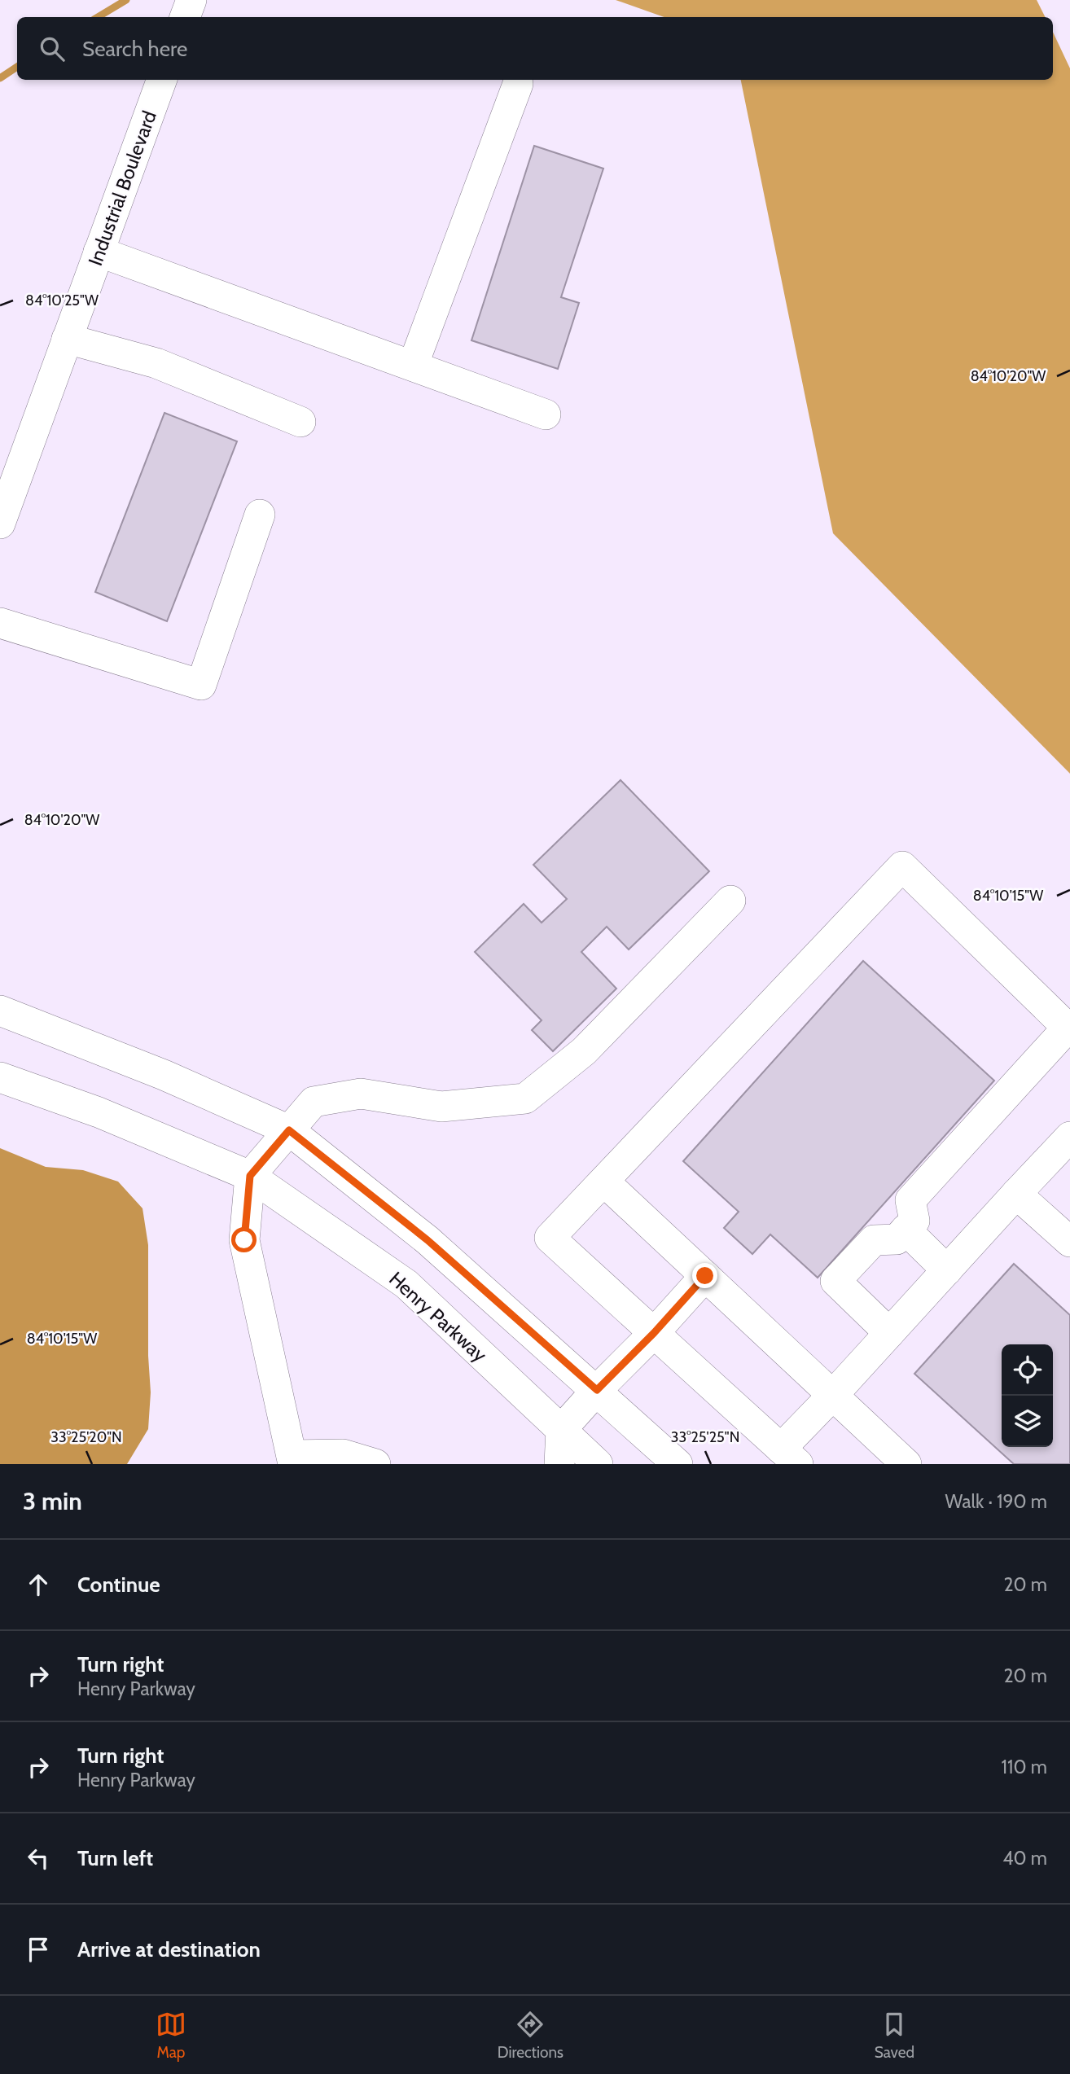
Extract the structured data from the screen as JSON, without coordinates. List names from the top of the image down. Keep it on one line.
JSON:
{"streets":{"street":["Industrial Boulevard","Henry Parkway"]},"page":{"search":"Search here","heading":["3 min","Walk · 190 m"],"list":[["Continue","20 m"],["Turn right","Henry Parkway","20 m"],["Turn right","Henry Parkway","110 m"],["Turn left","40 m"],"Arrive at destination"],"nav":["Map","Directions","Saved"]},"coordinates":["84°10'25\"W","84°10'20\"W","84°10'15\"W","33°25'20\"N","33°25'25\"N"]}
